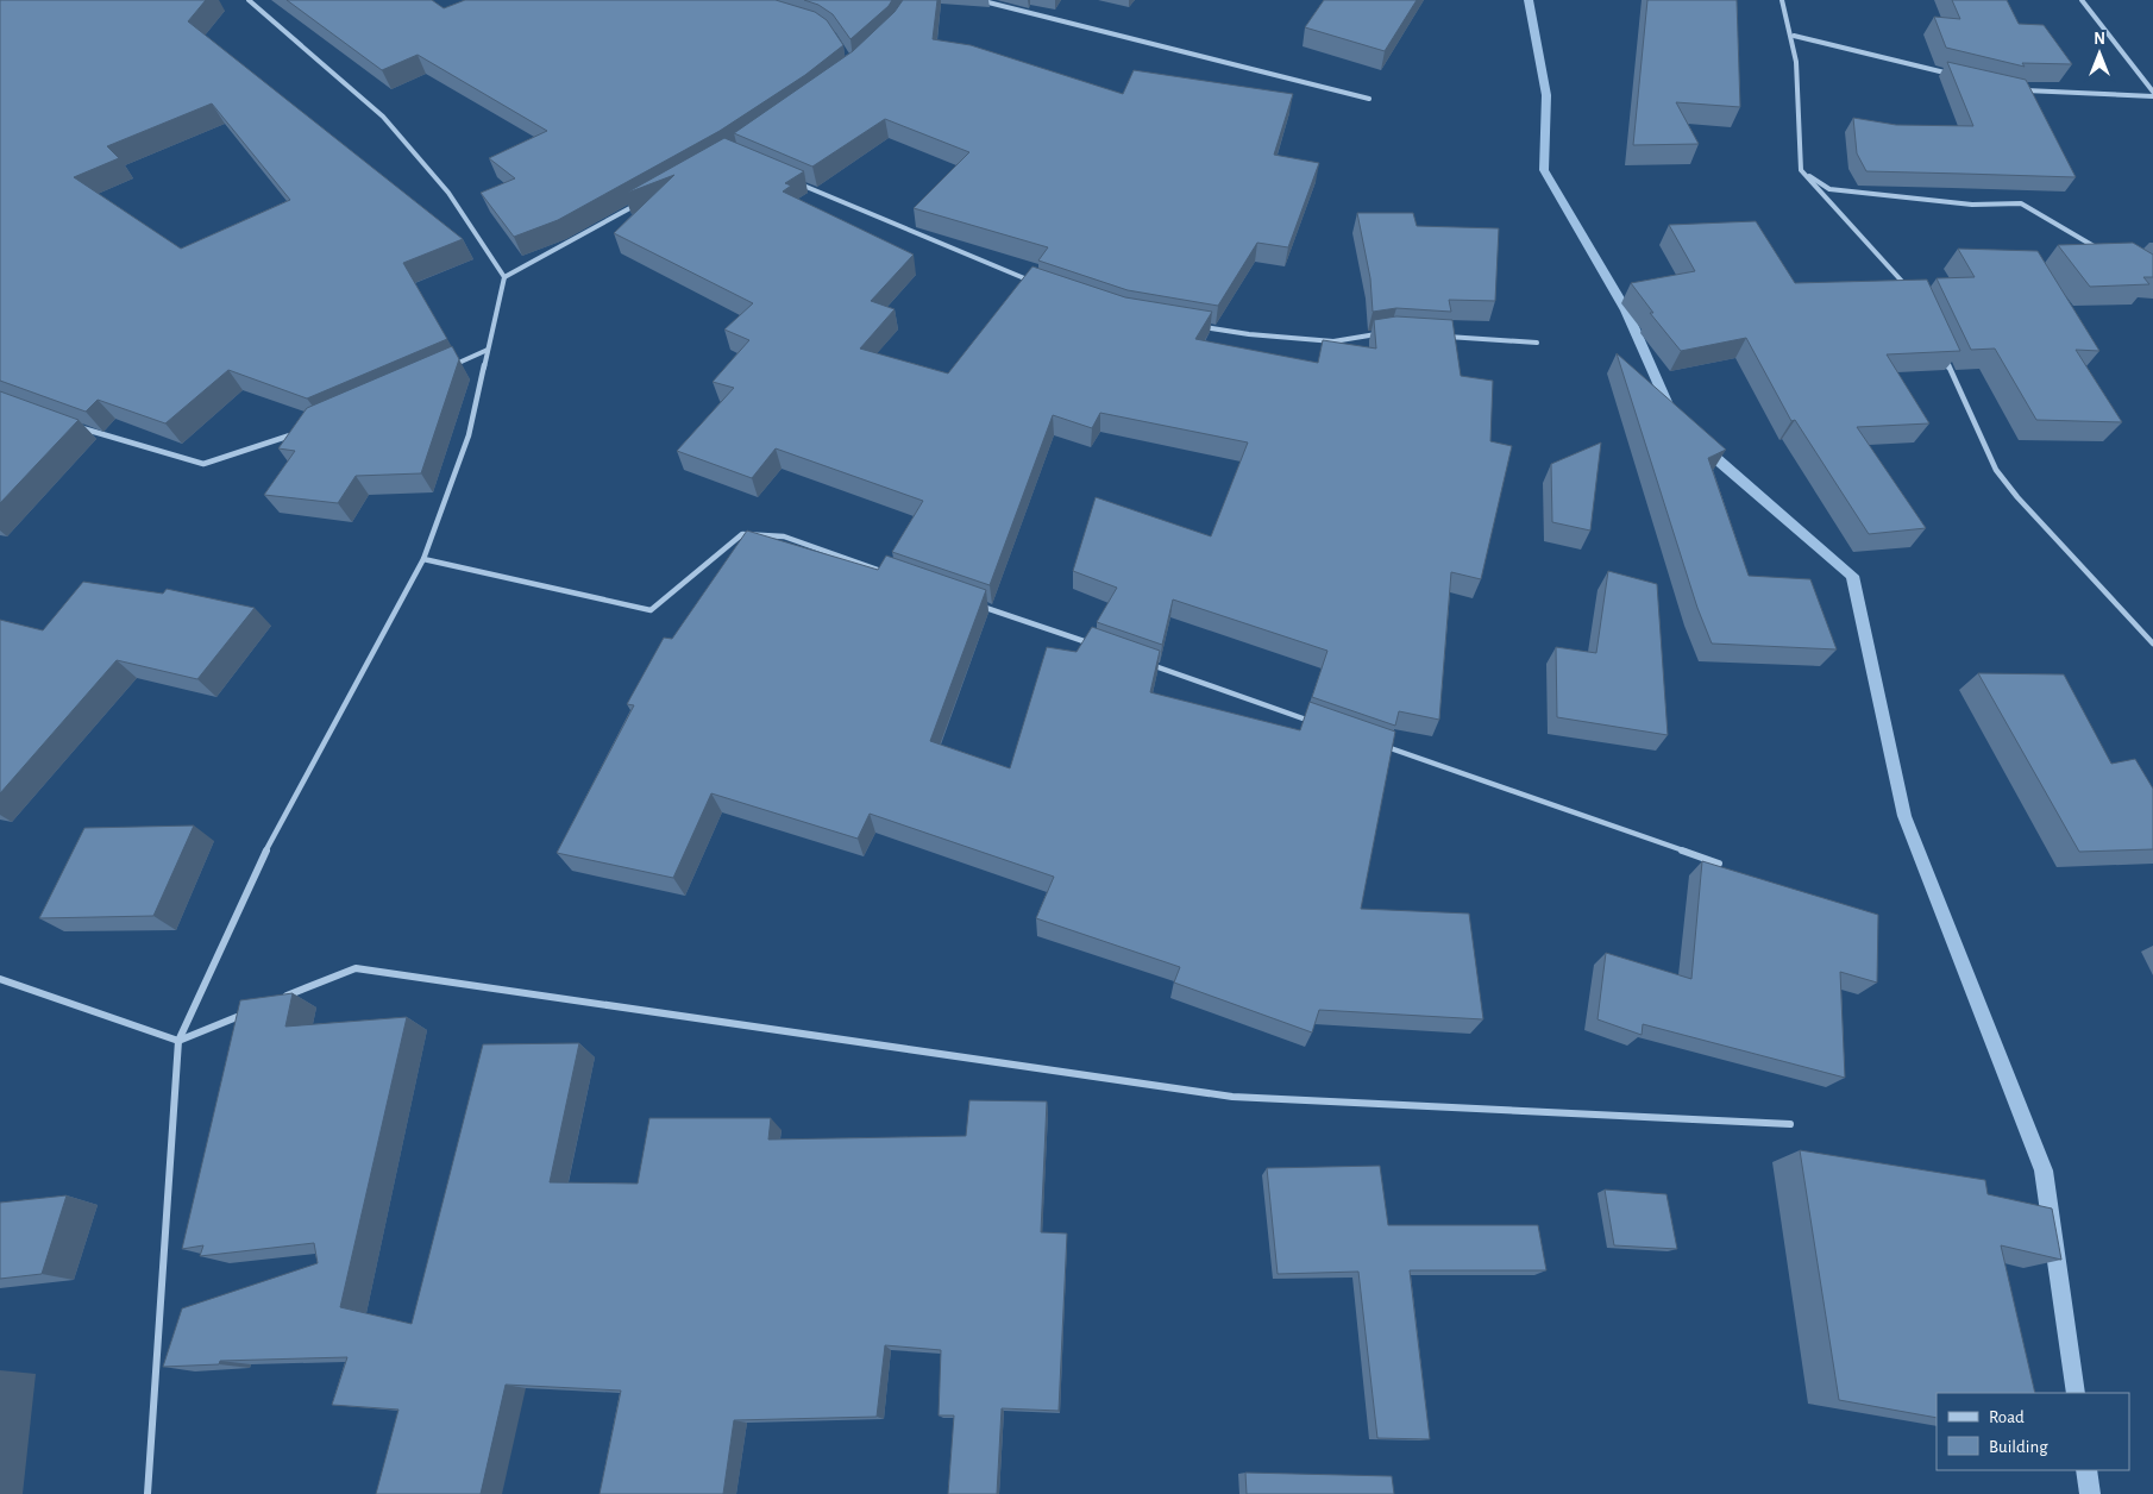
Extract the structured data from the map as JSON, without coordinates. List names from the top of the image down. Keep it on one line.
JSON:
{"legend":["Road","Building"],"north":"top"}
